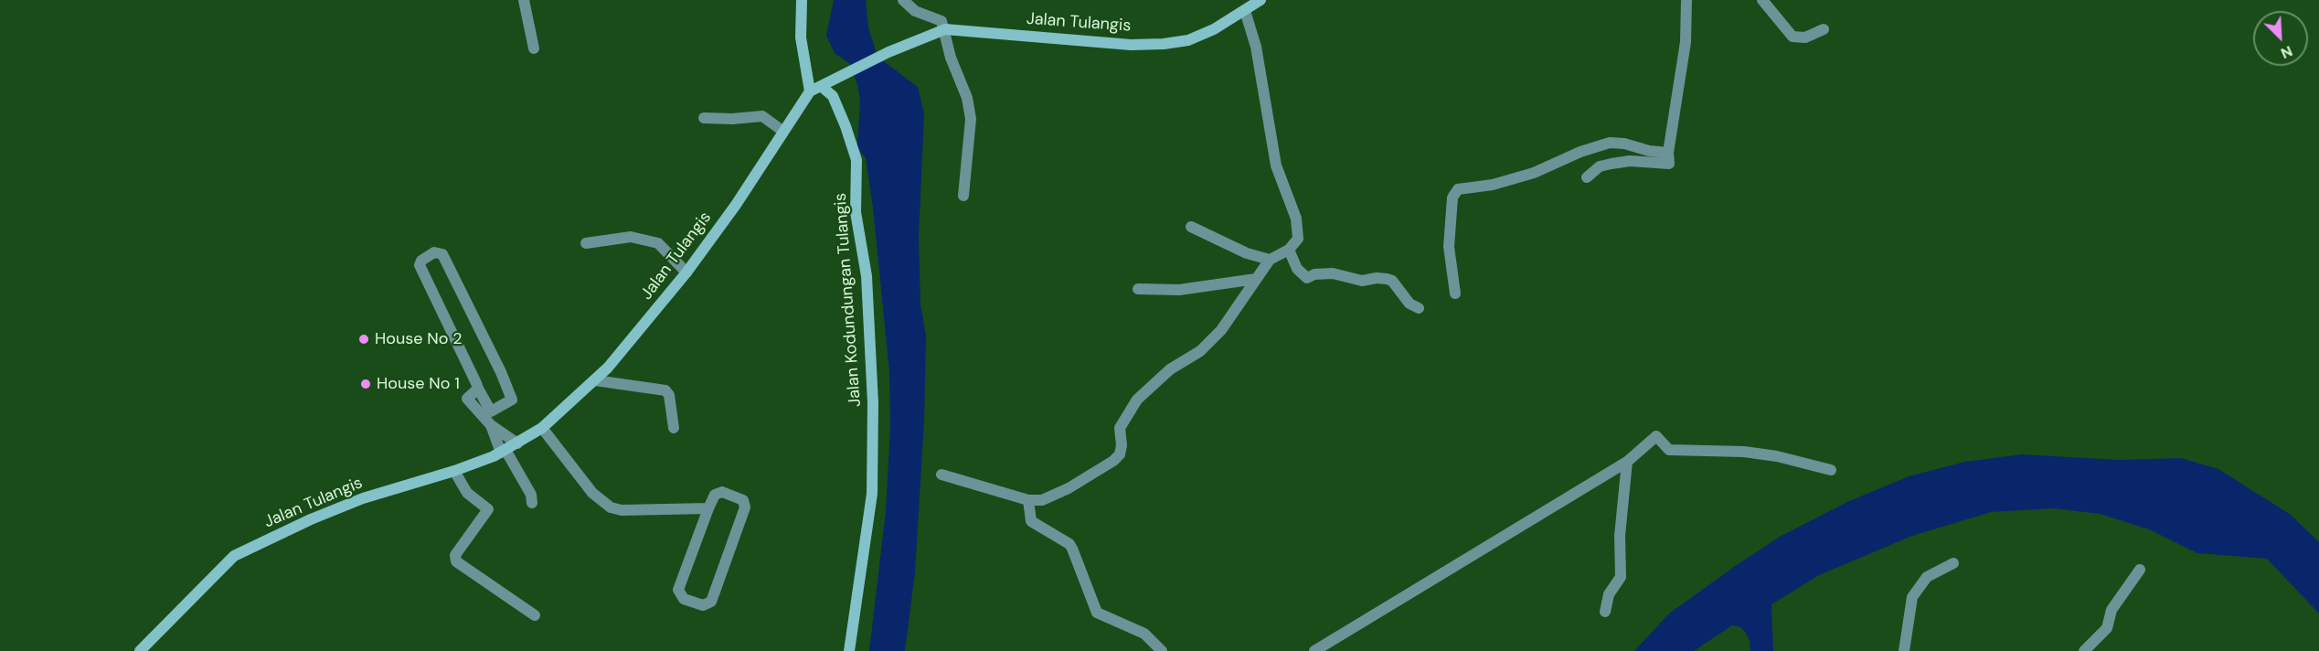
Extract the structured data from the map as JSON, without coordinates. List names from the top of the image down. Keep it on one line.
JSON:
{"streets":{"main road":["Jalan Tulangis","Jalan Kodundungan Tulangis"]},"crossings":[["Jalan Tulangis","Jalan Kodundungan Tulangis"]],"places":["House No 2","House No 1"],"north":"bottom right"}
